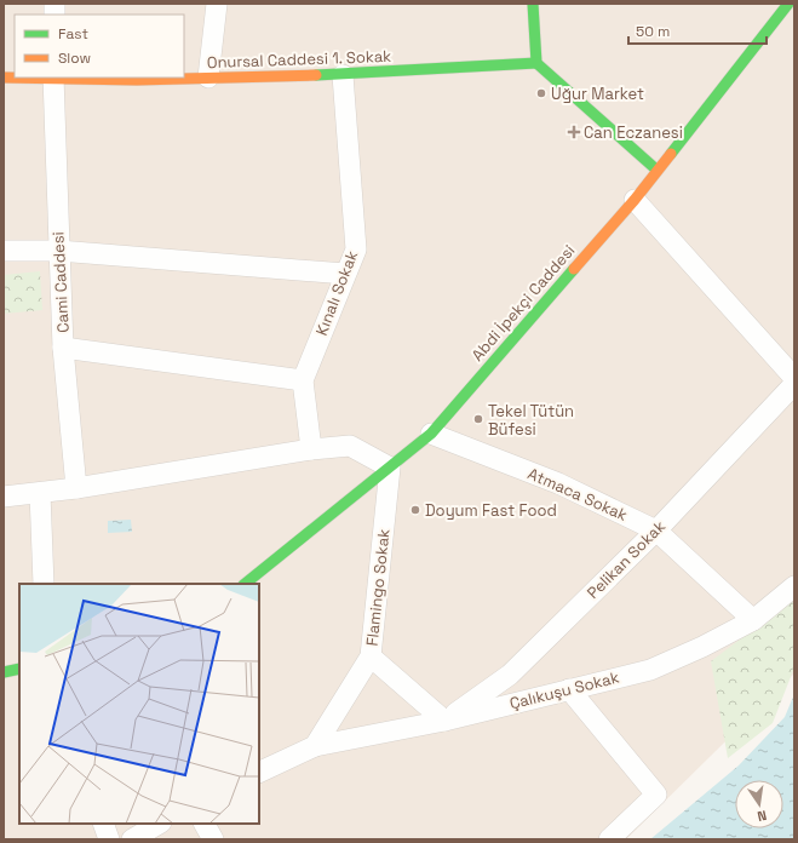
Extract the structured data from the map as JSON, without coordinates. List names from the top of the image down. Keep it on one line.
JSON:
{"streets":{"main road":["Onursal Caddesi 1. Sokak","Abdi İpekçi Caddesi"],"street":["Cami Caddesi","Kınalı Sokak","Atmaca Sokak","Pelikan Sokak","Flamingo Sokak","Çalıkuşu Sokak"]},"crossings":[["Onursal Caddesi 1. Sokak","Cami Caddesi"],["Onursal Caddesi 1. Sokak","Kınalı Sokak"],["Abdi İpekçi Caddesi","Atmaca Sokak"],["Abdi İpekçi Caddesi","Flamingo Sokak"],["Atmaca Sokak","Pelikan Sokak"],["Atmaca Sokak","Çalıkuşu Sokak"],["Pelikan Sokak","Çalıkuşu Sokak"],["Flamingo Sokak","Çalıkuşu Sokak"]],"places":{"other":["Uğur Market","Tekel Tütün Büfesi","Doyum Fast Food"],"health":["Can Eczanesi"]},"legend":["Fast","Slow"],"scale_bar":"50 m","north":"bottom"}
